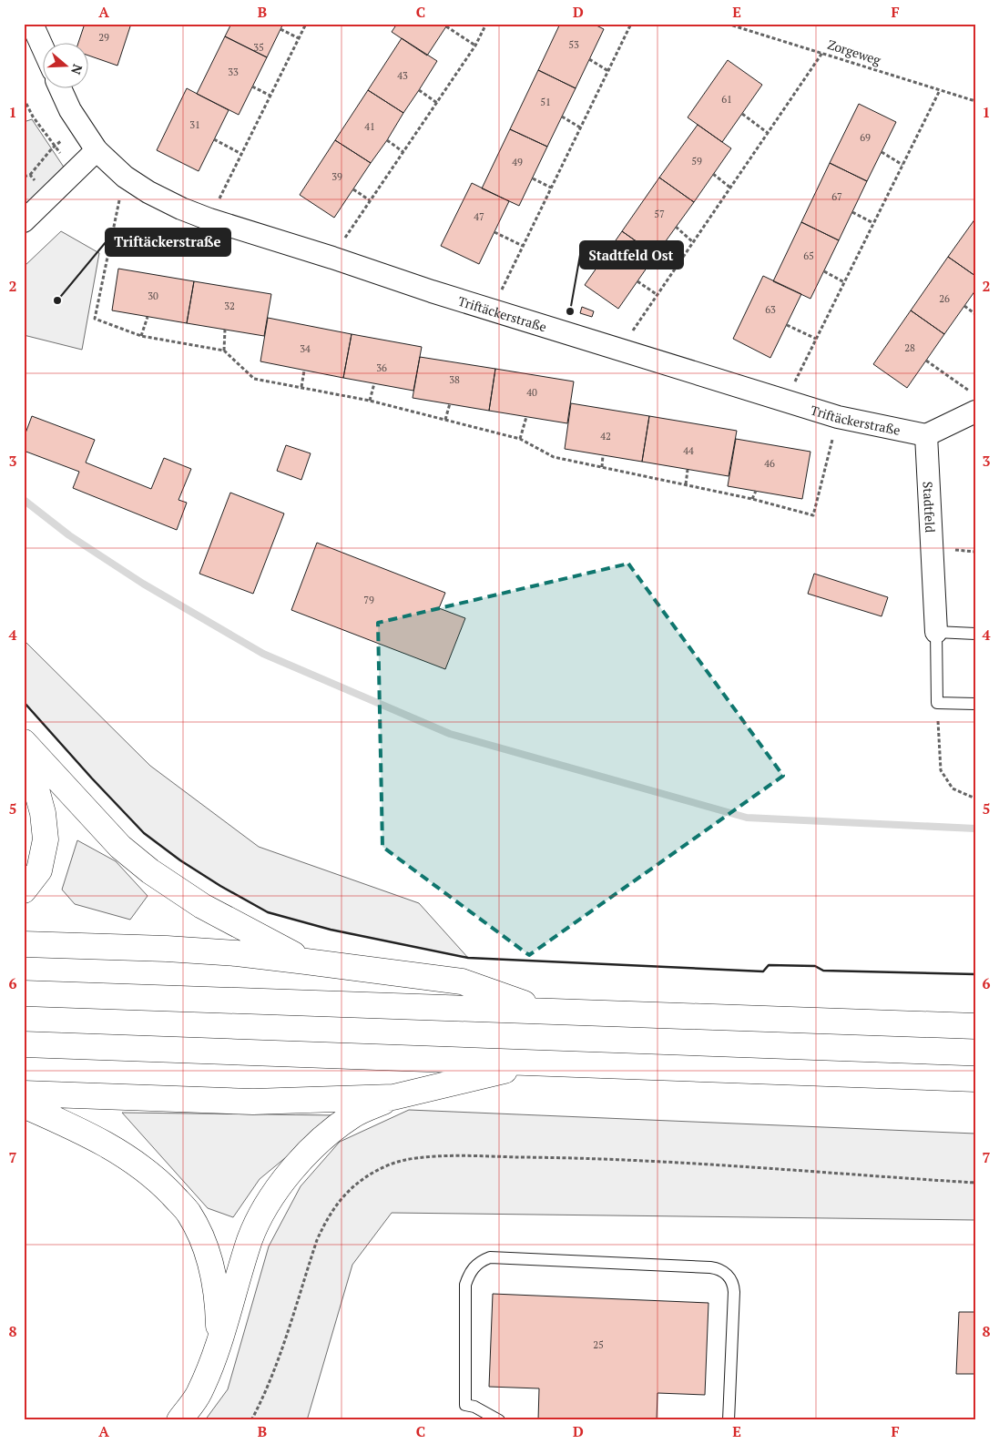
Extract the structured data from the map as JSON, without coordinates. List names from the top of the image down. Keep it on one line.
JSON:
{"streets":{"street":["Triftäckerstraße","Stadtfeld"],"path":["Zorgeweg"]},"crossings":[["Triftäckerstraße","Stadtfeld"]],"places":["Triftäckerstraße","Stadtfeld Ost"],"house_numbers":["29","53","35","33","43","61","51","31","41","69","59","49","39","67","57","47","65","30","26","32","63","28","34","36","38","40","42","44","46","79","25"],"north":"right","grid":{"columns":["A","B","C","D","E","F"],"rows":["1","2","3","4","5","6","7","8"]}}
